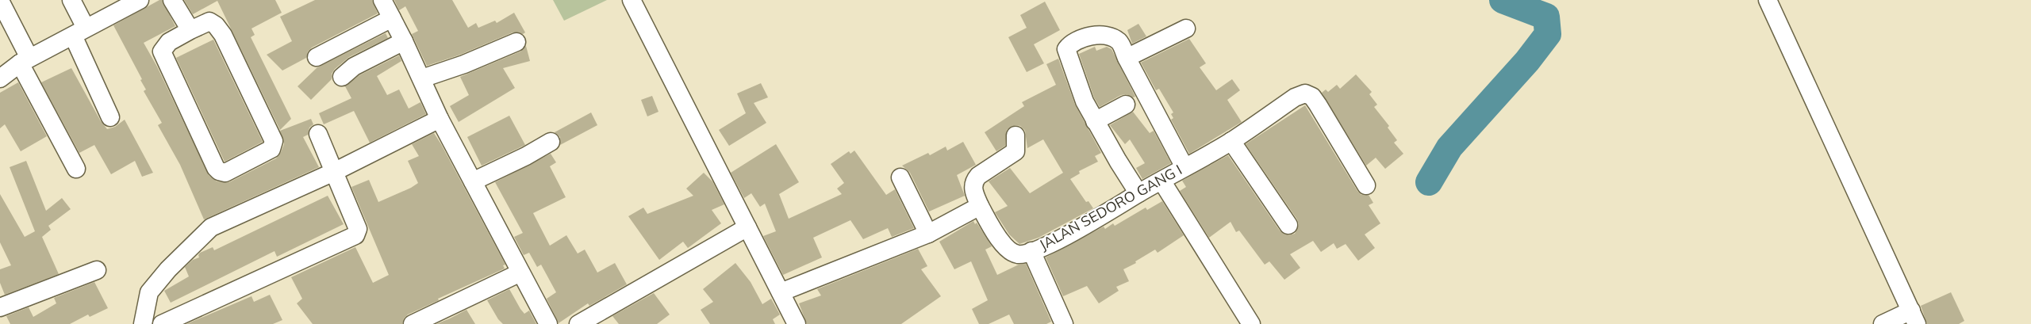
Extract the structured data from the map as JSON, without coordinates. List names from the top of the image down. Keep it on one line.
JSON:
{"streets":{"street":["JALAN SEDORO GANG I"]}}
